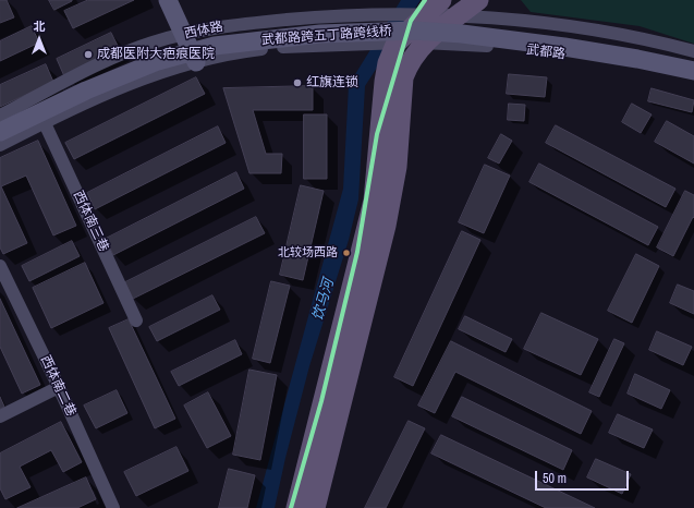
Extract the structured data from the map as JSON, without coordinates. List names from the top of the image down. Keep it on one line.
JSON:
{"streets":{"street":["西体路","武都路跨五丁路跨线桥","武都路","西体南三巷","西体南二巷"]},"crossings":[["西体路","武都路"]],"water":["饮马河"],"places":["成都医附大疤痕医院","红旗连锁","北较场西路"],"scale_bar":"50 m","north":"top"}
